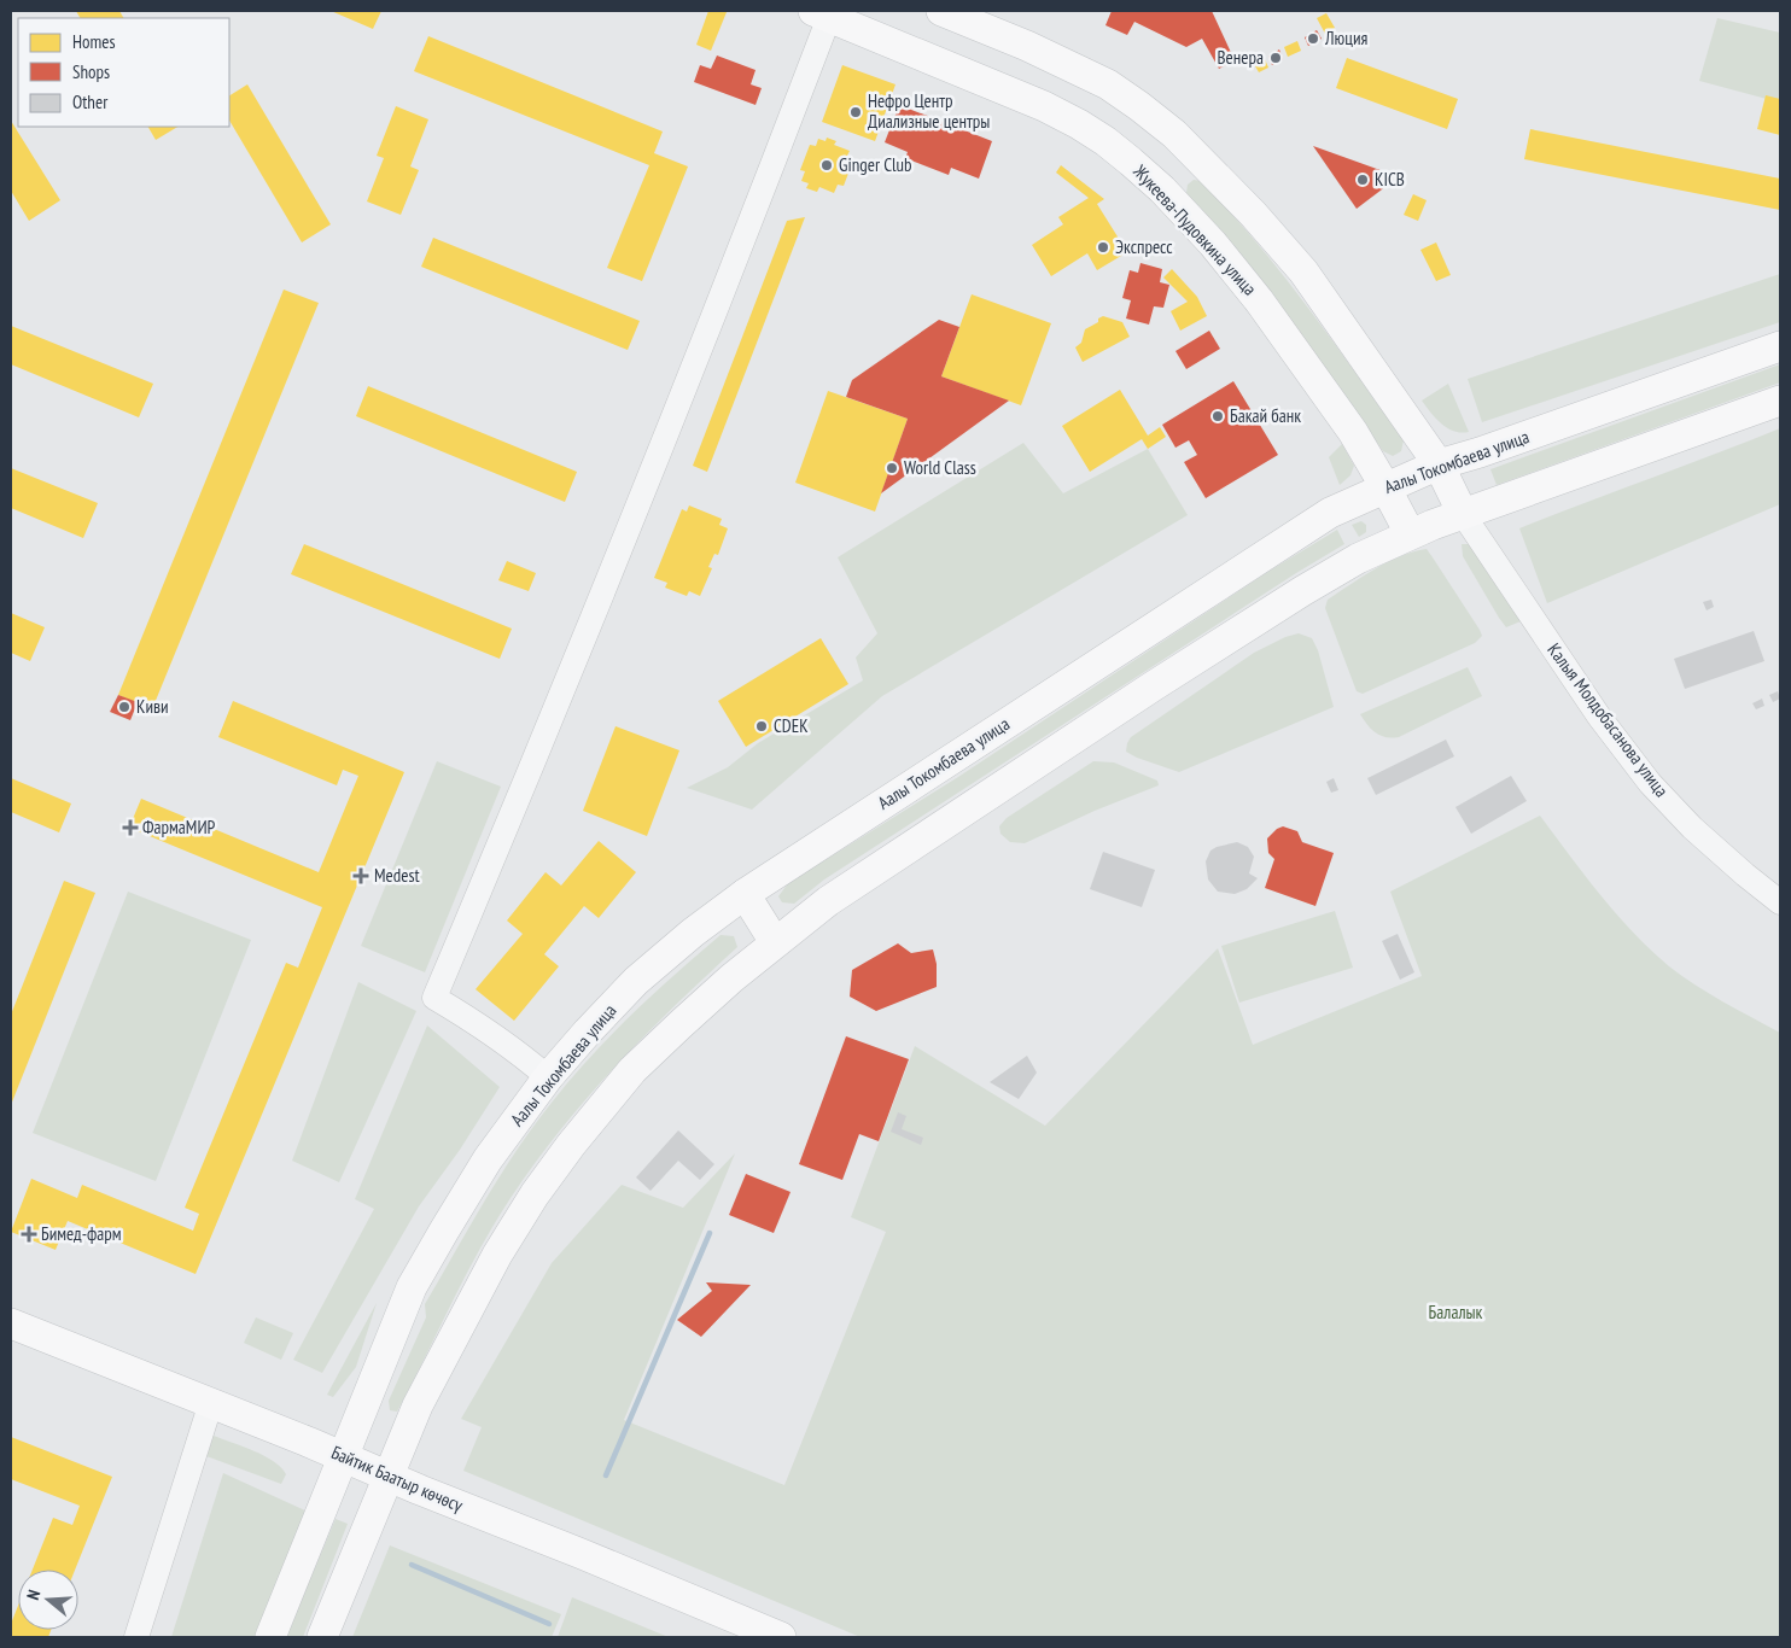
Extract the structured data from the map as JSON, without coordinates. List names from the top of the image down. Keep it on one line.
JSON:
{"streets":{"main road":["Жукеева-Пудовкина улица","Аалы Токомбаева улица","Байтик Баатыр көчөсү"],"street":["Калыя Молдобасанова улица"]},"crossings":[["Жукеева-Пудовкина улица","Аалы Токомбаева улица"],["Аалы Токомбаева улица","Байтик Баатыр көчөсү"]],"parks":["Балалык"],"places":{"other":["Люция","Венера","Нефро Центр Диализные центры","Ginger Club","KICB","Экспресс","Бакай банк","World Class","Киви","CDEK"],"health":["ФармаМИР","Medest","Бимед-фарм"]},"legend":["Homes","Shops","Other"],"north":"left"}
